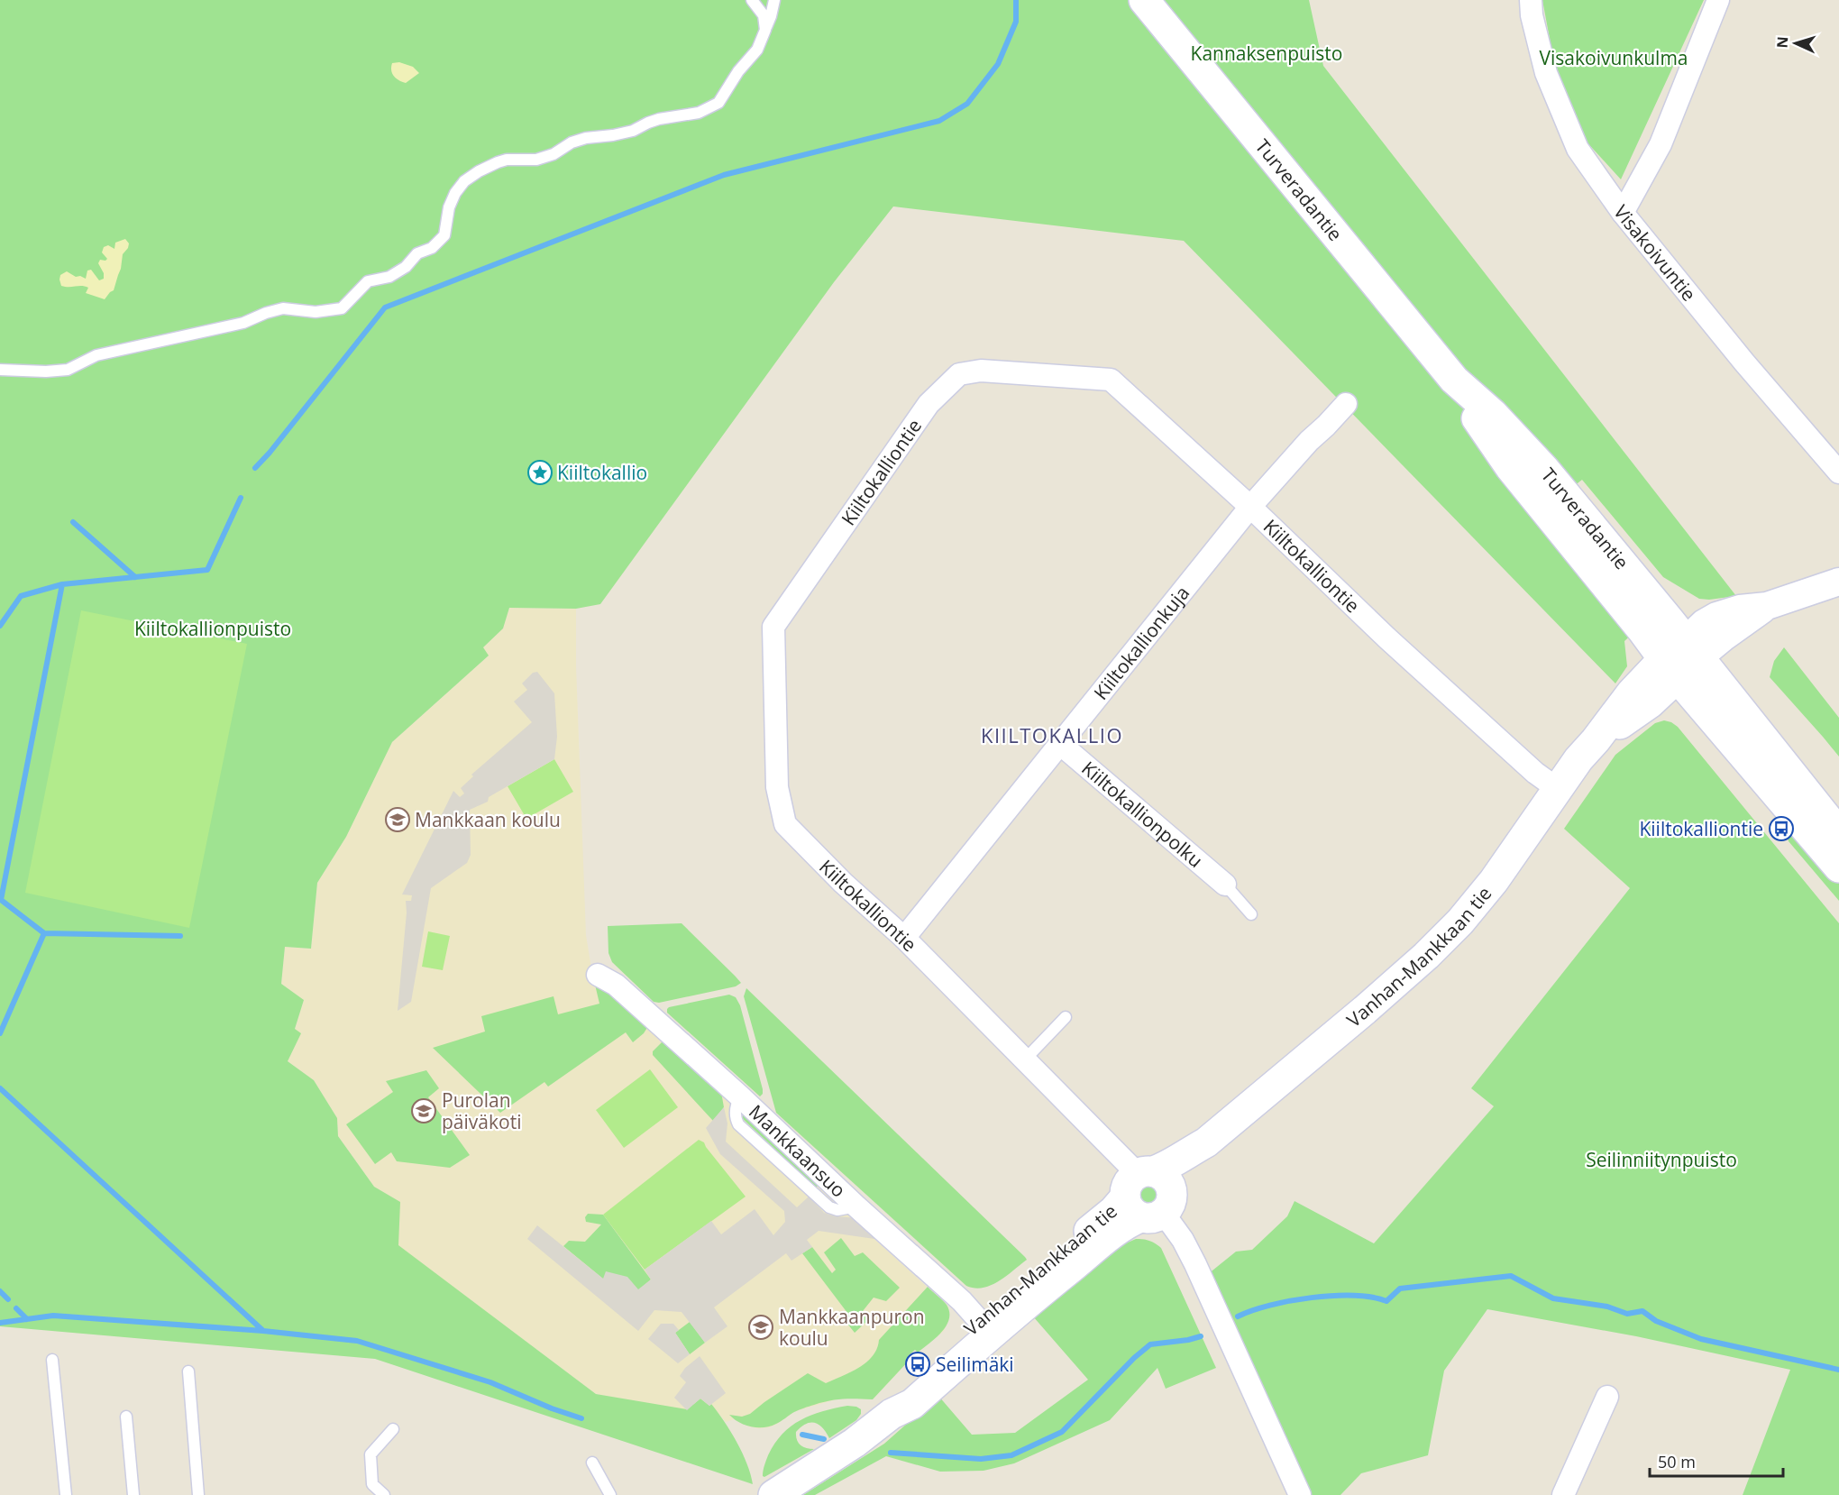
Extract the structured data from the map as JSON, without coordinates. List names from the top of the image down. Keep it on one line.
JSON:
{"streets":{"main road":["Turveradantie","Vanhan-Mankkaan tie"],"street":["Visakoivuntie","Kiiltokalliontie","Kiiltokallionkuja","Kiiltokallionpolku","Mankkaansuo"]},"crossings":[["Turveradantie","Vanhan-Mankkaan tie"],["Kiiltokalliontie","Kiiltokallionkuja"],["Kiiltokalliontie","Vanhan-Mankkaan tie"],["Kiiltokallionkuja","Kiiltokallionpolku"],["Vanhan-Mankkaan tie","Mankkaansuo"]],"districts":["KIILTOKALLIO"],"parks":["Kannaksenpuisto","Visakoivunkulma","Kiiltokallionpuisto","Seilinniitynpuisto"],"places":{"place":["Kiiltokallio"],"school or university":["Mankkaan koulu","Purolan päiväkoti","Mankkaanpuron koulu"],"bus stop":["Kiiltokalliontie","Seilimäki"]},"scale_bar":"50 m","north":"left"}
